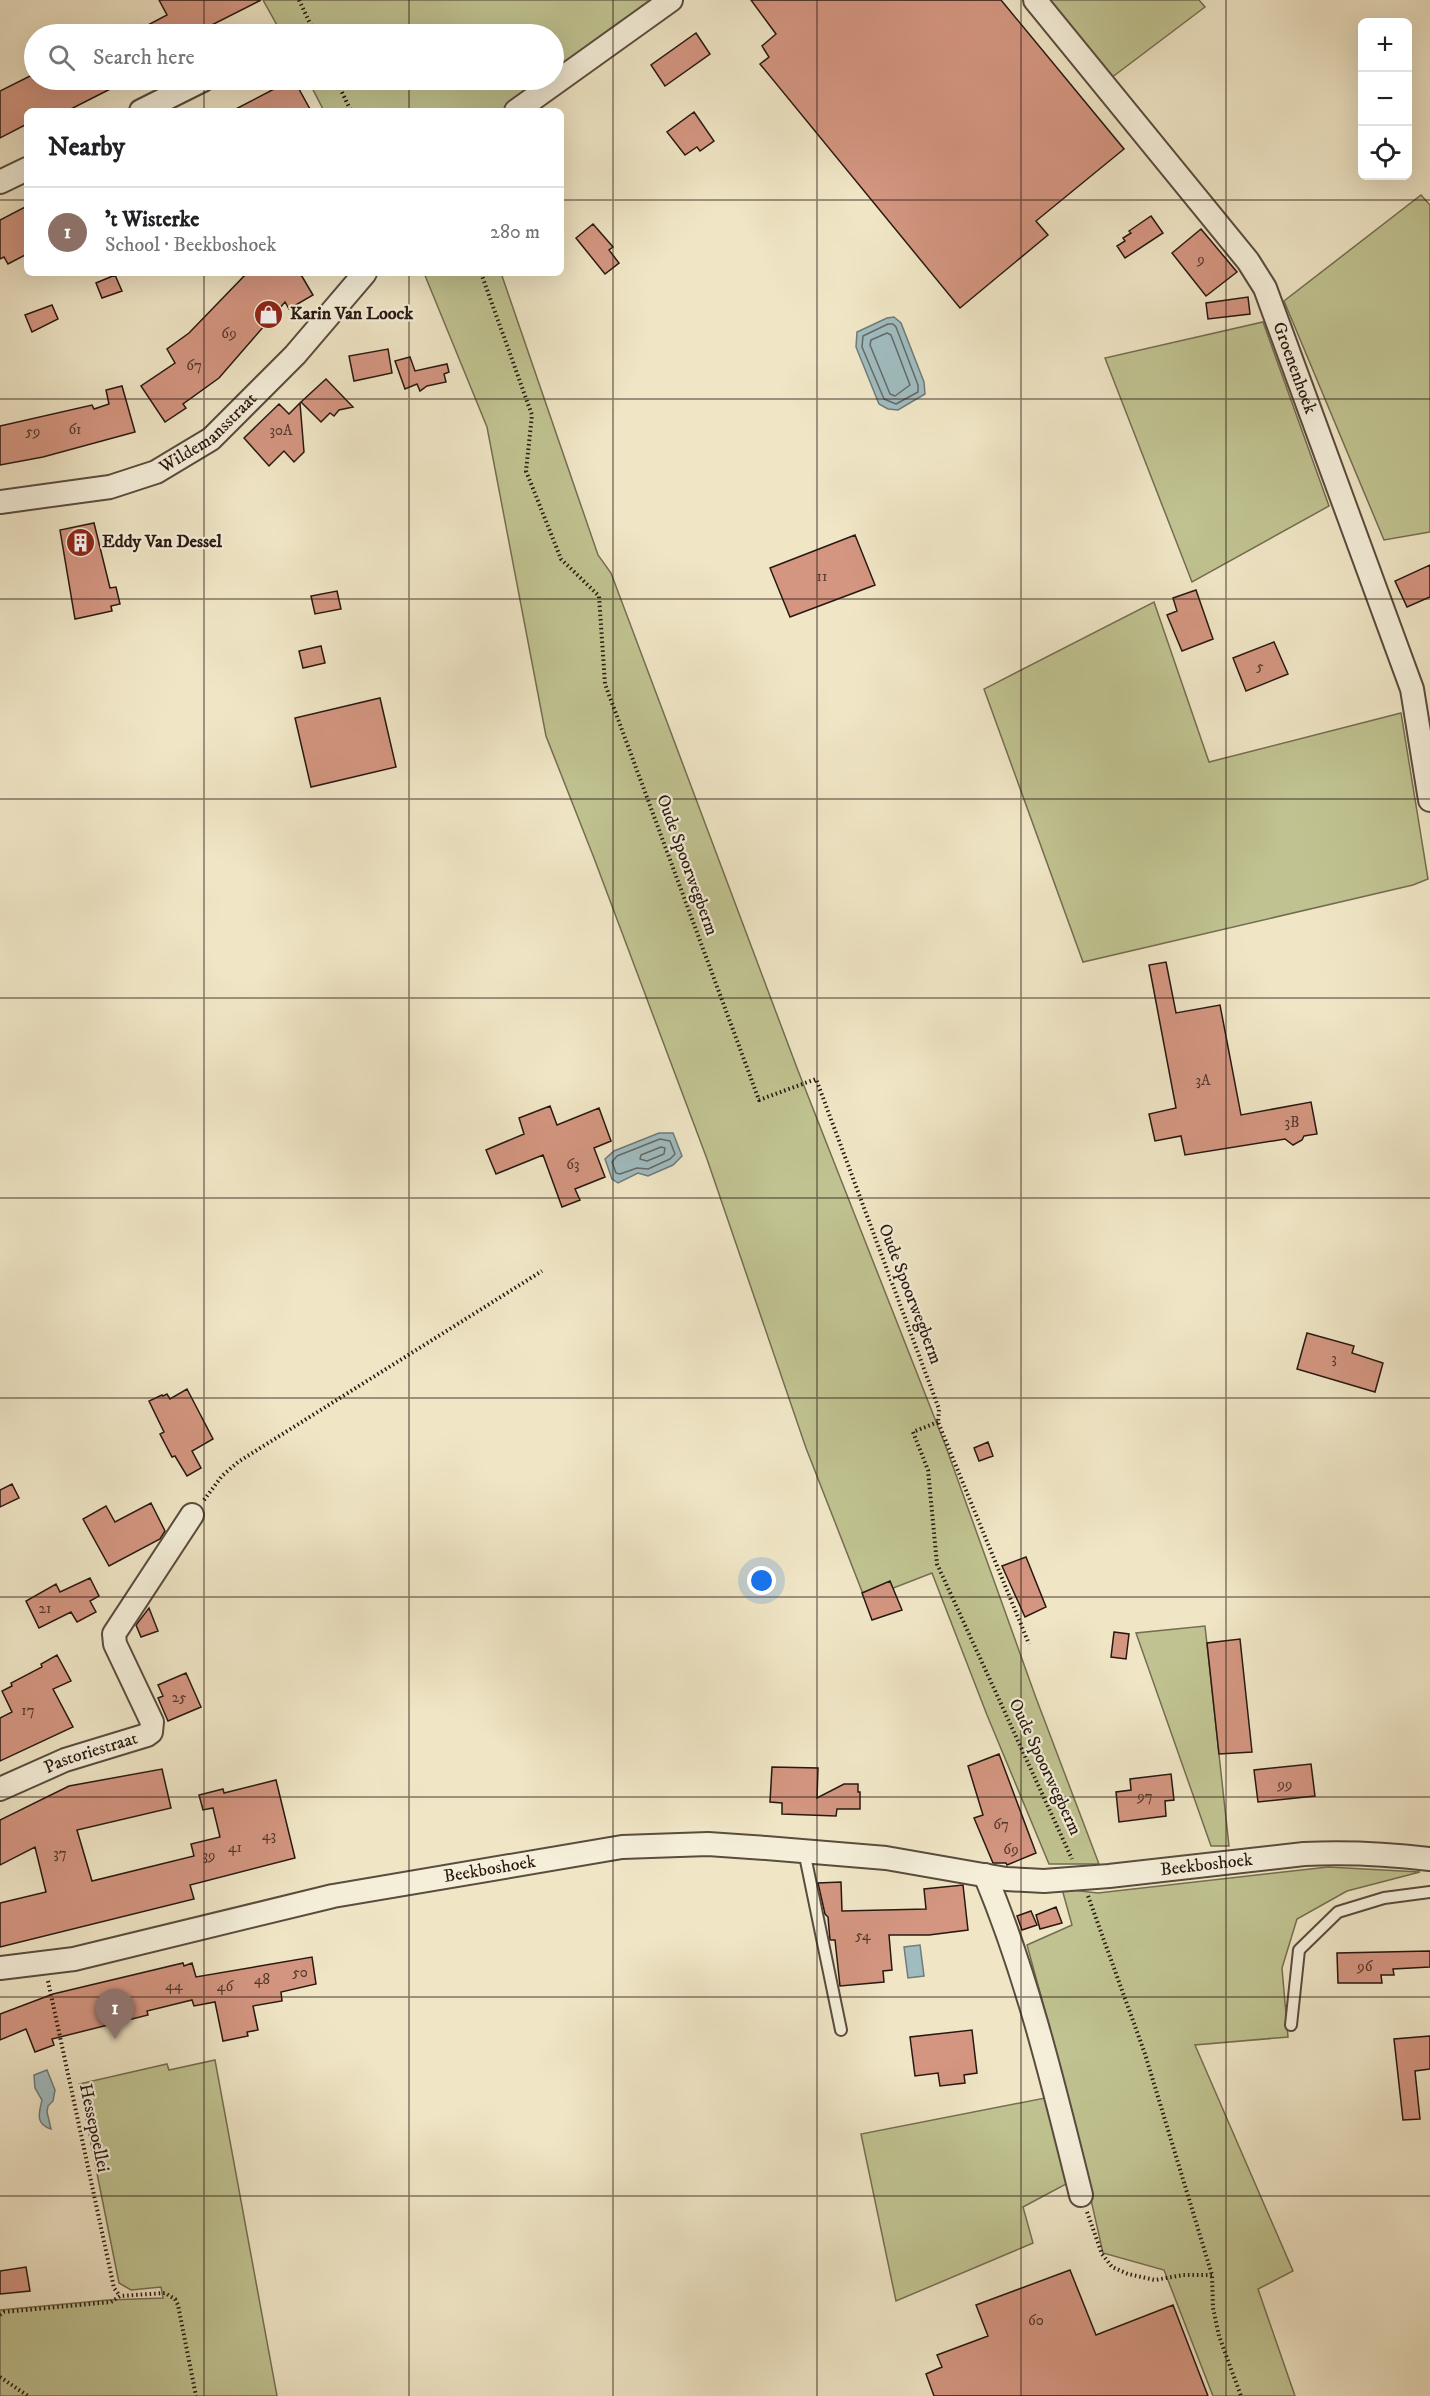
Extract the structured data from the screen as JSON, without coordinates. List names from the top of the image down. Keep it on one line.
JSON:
{"streets":{"street":["Groenenhoek","Wildemansstraat","Pastoriestraat","Beekboshoek"],"path":["Oude Spoorwegberm","Hessepoellei"]},"crossings":[["Oude Spoorwegberm","Beekboshoek"],["Beekboshoek","Hessepoellei"]],"places":{"shop":["Karin Van Loock"],"building":["Eddy Van Dessel"]},"house_numbers":["9","69","67","61","30A","59","11","5","3A","3B","63","3","21","25","17","99","97","67","43","41","69","37","39","54","96","50","48","44","46","60"],"page":{"map_buttons":["+","−"],"search":"Search here","heading":"Nearby","list":[{"mark":"1","name":"'t Wisterke","note":"School · Beekboshoek","value":"280 m"}],"pins":"1"}}
